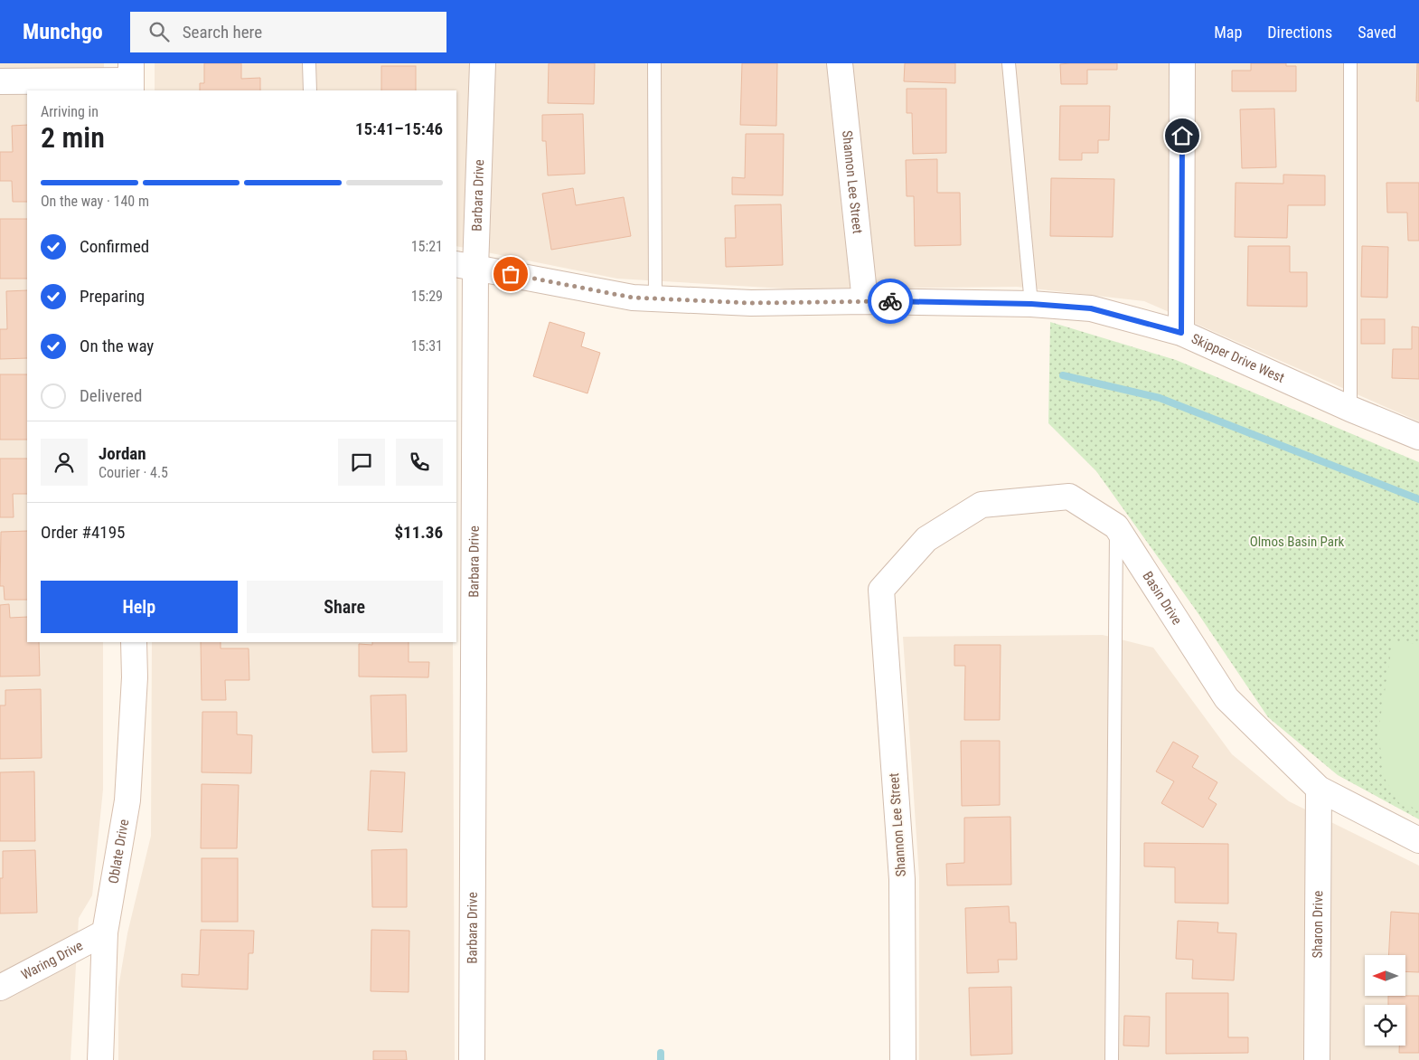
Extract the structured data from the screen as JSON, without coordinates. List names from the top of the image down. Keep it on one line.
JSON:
{"streets":{"street":["Shannon Lee Street","Barbara Drive","Skipper Drive West","Basin Drive","Oblate Drive","Sharon Drive","Waring Drive"]},"crossings":[["Shannon Lee Street","Skipper Drive West"],["Shannon Lee Street","Basin Drive"],["Barbara Drive","Skipper Drive West"],["Basin Drive","Sharon Drive"],["Oblate Drive","Waring Drive"]],"parks":["Olmos Basin Park"],"north":"left","page":{"header":"Munchgo","search":"Search here","nav":["Map","Directions","Saved"],"heading":["2 min","Arriving in","15:41–15:46"],"panel":["Jordan","Courier · 4.5","Order #4195","$11.36"],"bar":"On the way · 140 m","list":[["Confirmed","15:21"],["Preparing","15:29"],["On the way","15:31"],"Delivered"],"buttons":["Help","Share"]}}
